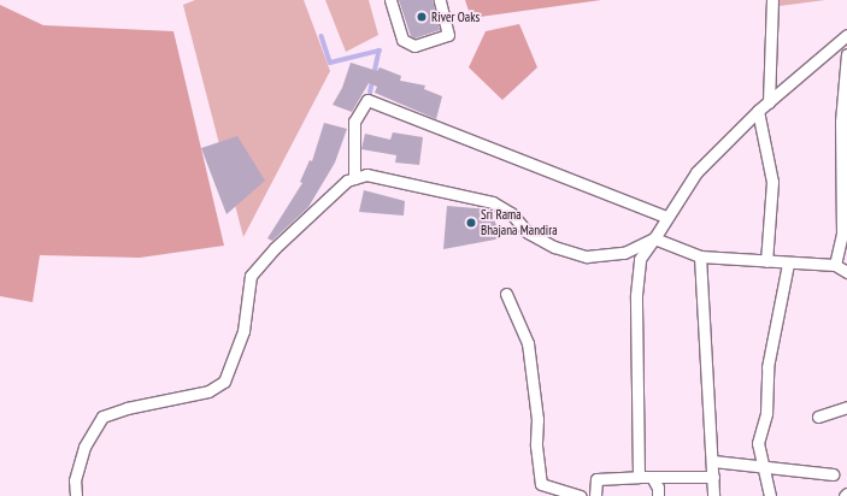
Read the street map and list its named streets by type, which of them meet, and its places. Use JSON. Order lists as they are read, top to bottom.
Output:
{
  "places": ["River Oaks", "Sri Rama Bhajana Mandira"]
}
